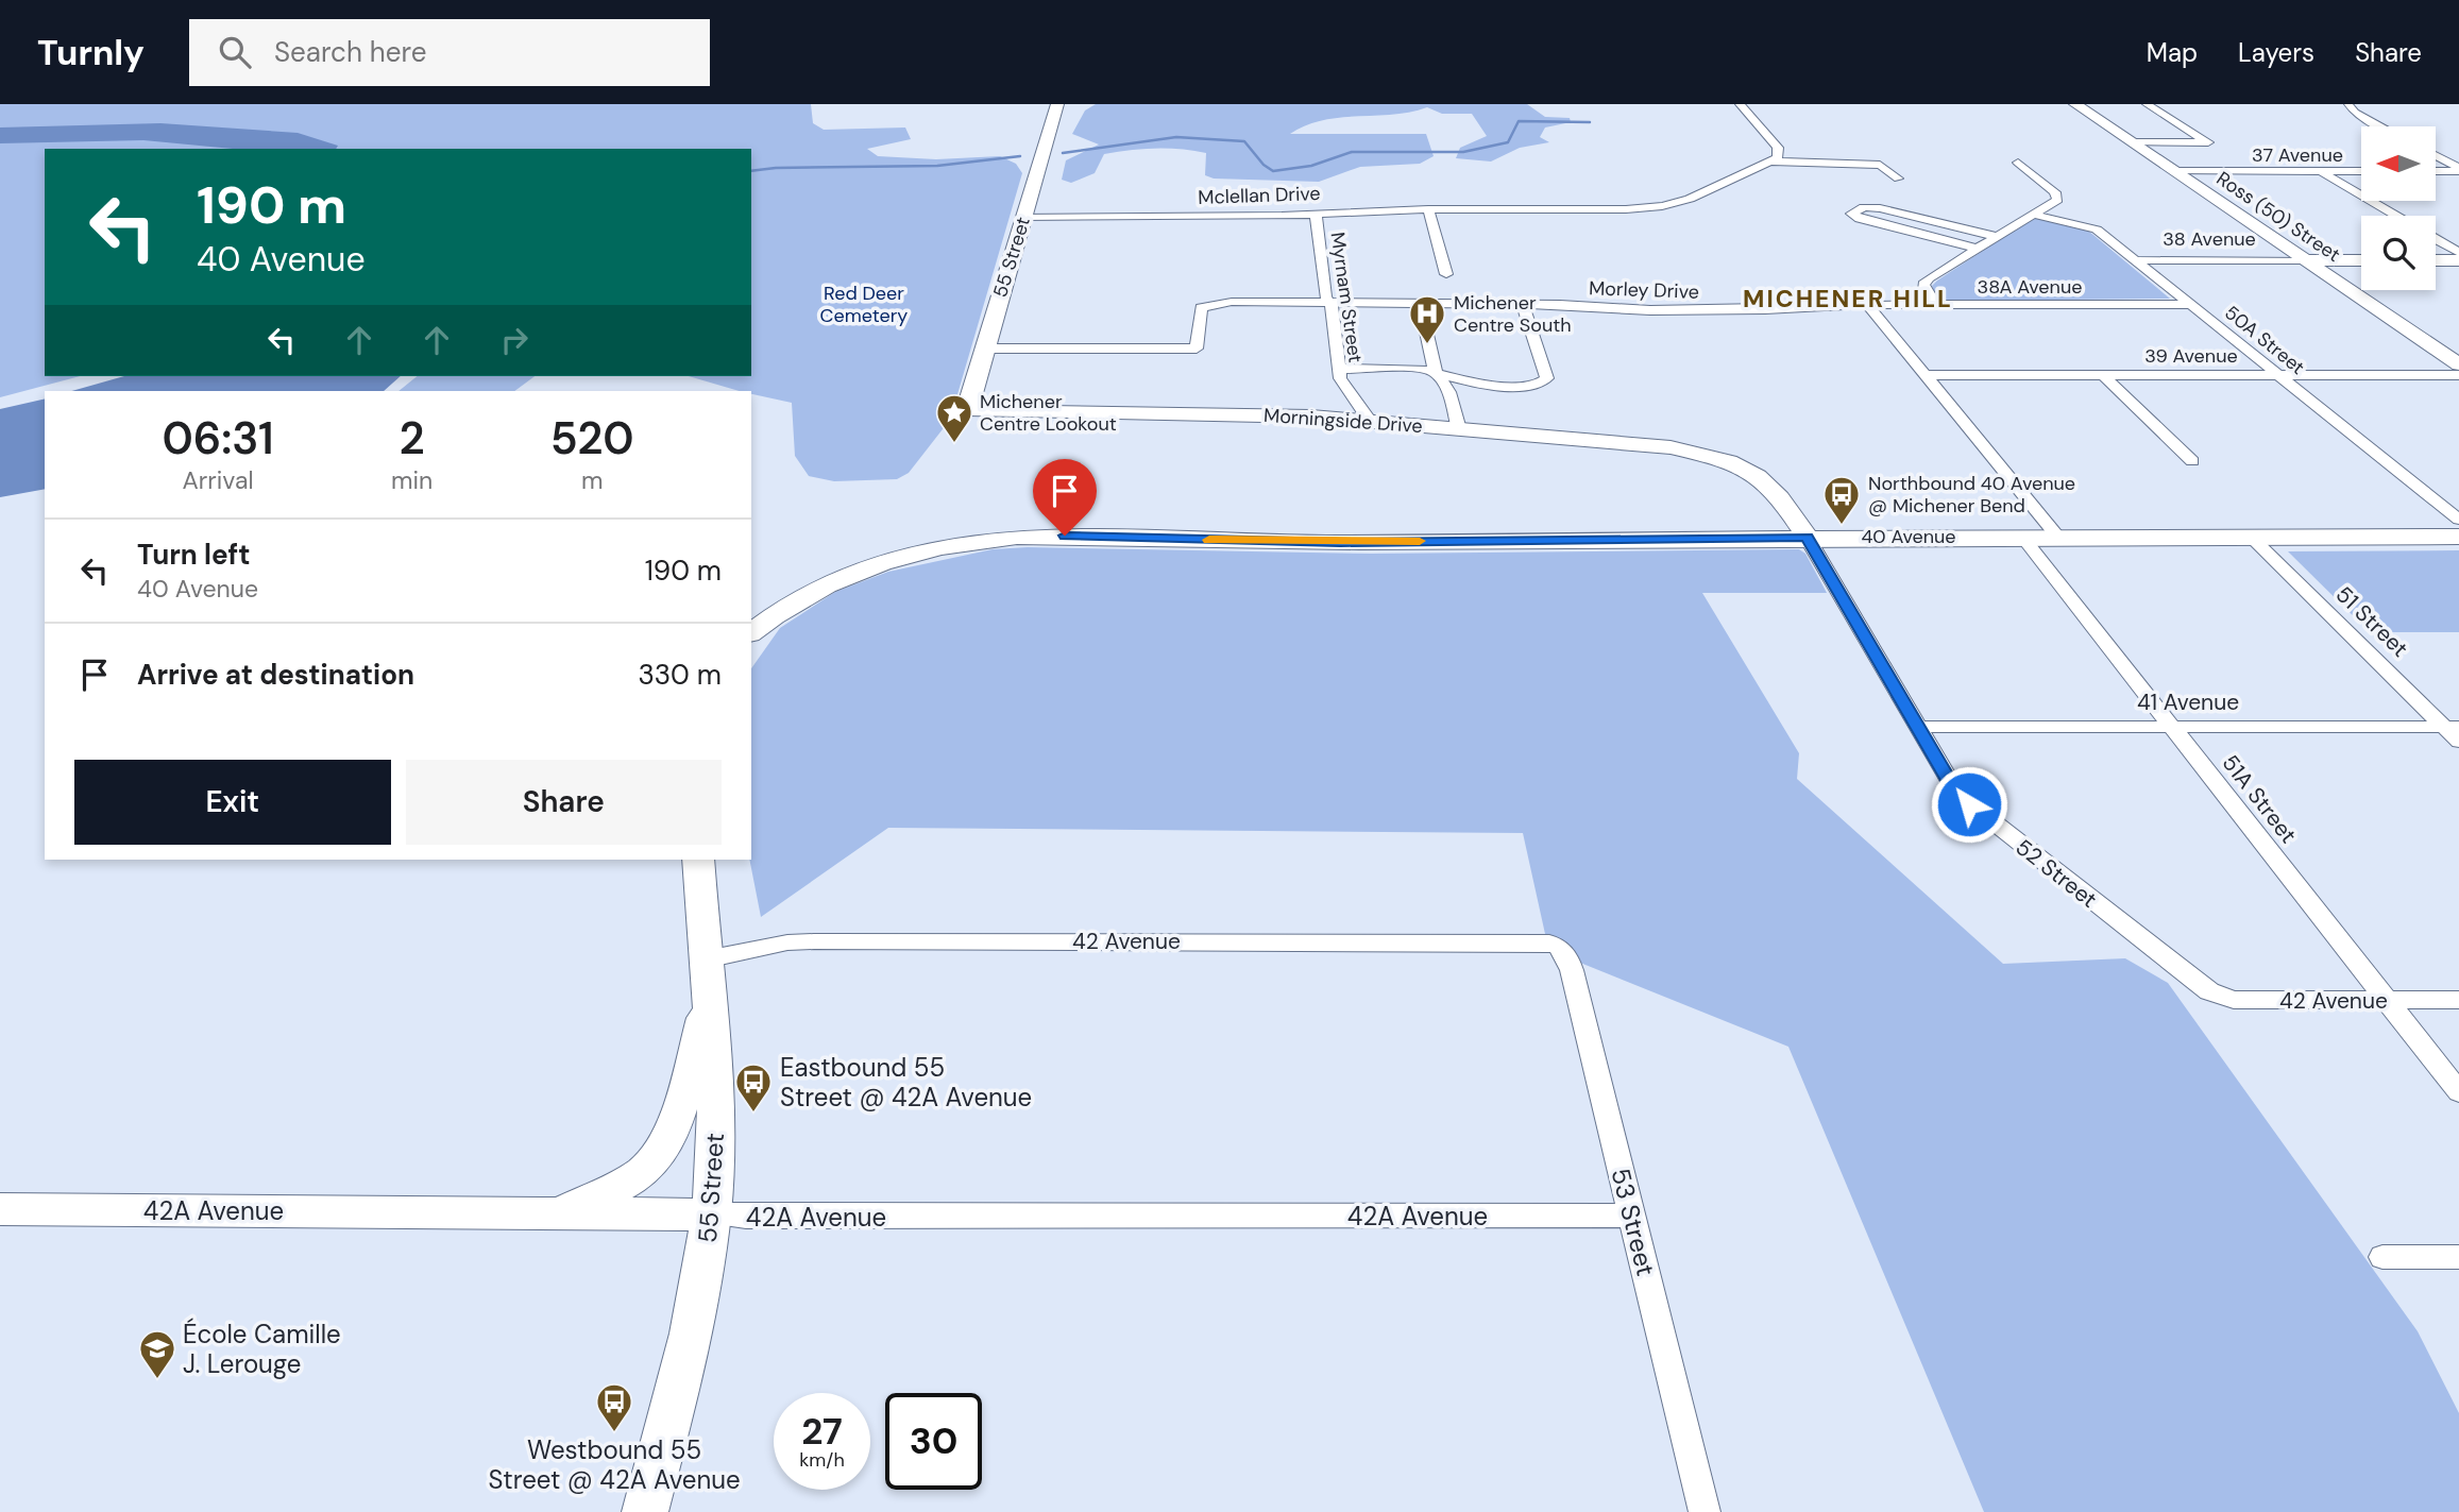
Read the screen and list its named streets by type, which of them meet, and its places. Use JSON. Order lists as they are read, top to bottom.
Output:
{
  "streets": {
    "street": [
      "37 Avenue",
      "Mclellan Drive",
      "Ross (50) Street",
      "38 Avenue",
      "55 Street",
      "38A Avenue",
      "Morley Drive",
      "Myrnam Street",
      "50A Street",
      "39 Avenue",
      "Morningside Drive",
      "40 Avenue",
      "51 Street",
      "41 Avenue",
      "51A Street",
      "52 Street",
      "42 Avenue",
      "42A Avenue",
      "53 Street"
    ]
  },
  "crossings": [
    ["37 Avenue", "Ross (50) Street"],
    ["Mclellan Drive", "55 Street"],
    ["Mclellan Drive", "Myrnam Street"],
    ["Ross (50) Street", "38 Avenue"],
    ["38 Avenue", "50A Street"],
    ["55 Street", "Morley Drive"],
    ["55 Street", "Morningside Drive"],
    ["55 Street", "42 Avenue"],
    ["55 Street", "42A Avenue"],
    ["38A Avenue", "Morley Drive"],
    ["38A Avenue", "50A Street"],
    ["Morley Drive", "Myrnam Street"],
    ["Myrnam Street", "Morningside Drive"],
    ["50A Street", "39 Avenue"],
    ["Morningside Drive", "52 Street"],
    ["40 Avenue", "51 Street"],
    ["40 Avenue", "51A Street"],
    ["40 Avenue", "52 Street"],
    ["51 Street", "41 Avenue"],
    ["41 Avenue", "51A Street"],
    ["41 Avenue", "52 Street"],
    ["51A Street", "42 Avenue"],
    ["52 Street", "42 Avenue"],
    ["42 Avenue", "53 Street"],
    ["42A Avenue", "53 Street"]
  ],
  "districts": ["MICHENER HILL"],
  "parks": ["Red Deer Cemetery"],
  "places": {
    "hospital": ["Michener Centre South"],
    "place": ["Michener Centre Lookout"],
    "bus stop": ["Northbound 40 Avenue @ Michener Bend", "Eastbound 55 Street @ 42A Avenue", "Westbound 55 Street @ 42A Avenue"],
    "school or university": ["École Camille J. Lerouge"]
  },
  "north": "left",
  "page": {
    "header": "Turnly",
    "search": "Search here",
    "nav": ["Map", "Layers", "Share"],
    "turn": ["190 m", "40 Avenue"],
    "eta": [
      "06:31",
      "Arrival",
      "2",
      "min",
      "520",
      "m"
    ],
    "list": [
      {
        "name": "Turn left",
        "note": "40 Avenue",
        "value": "190 m"
      },
      {
        "name": "Arrive at destination",
        "value": "330 m"
      }
    ],
    "buttons": ["Exit", "Share"],
    "speed": "27 km/h",
    "limit": "30"
  }
}
